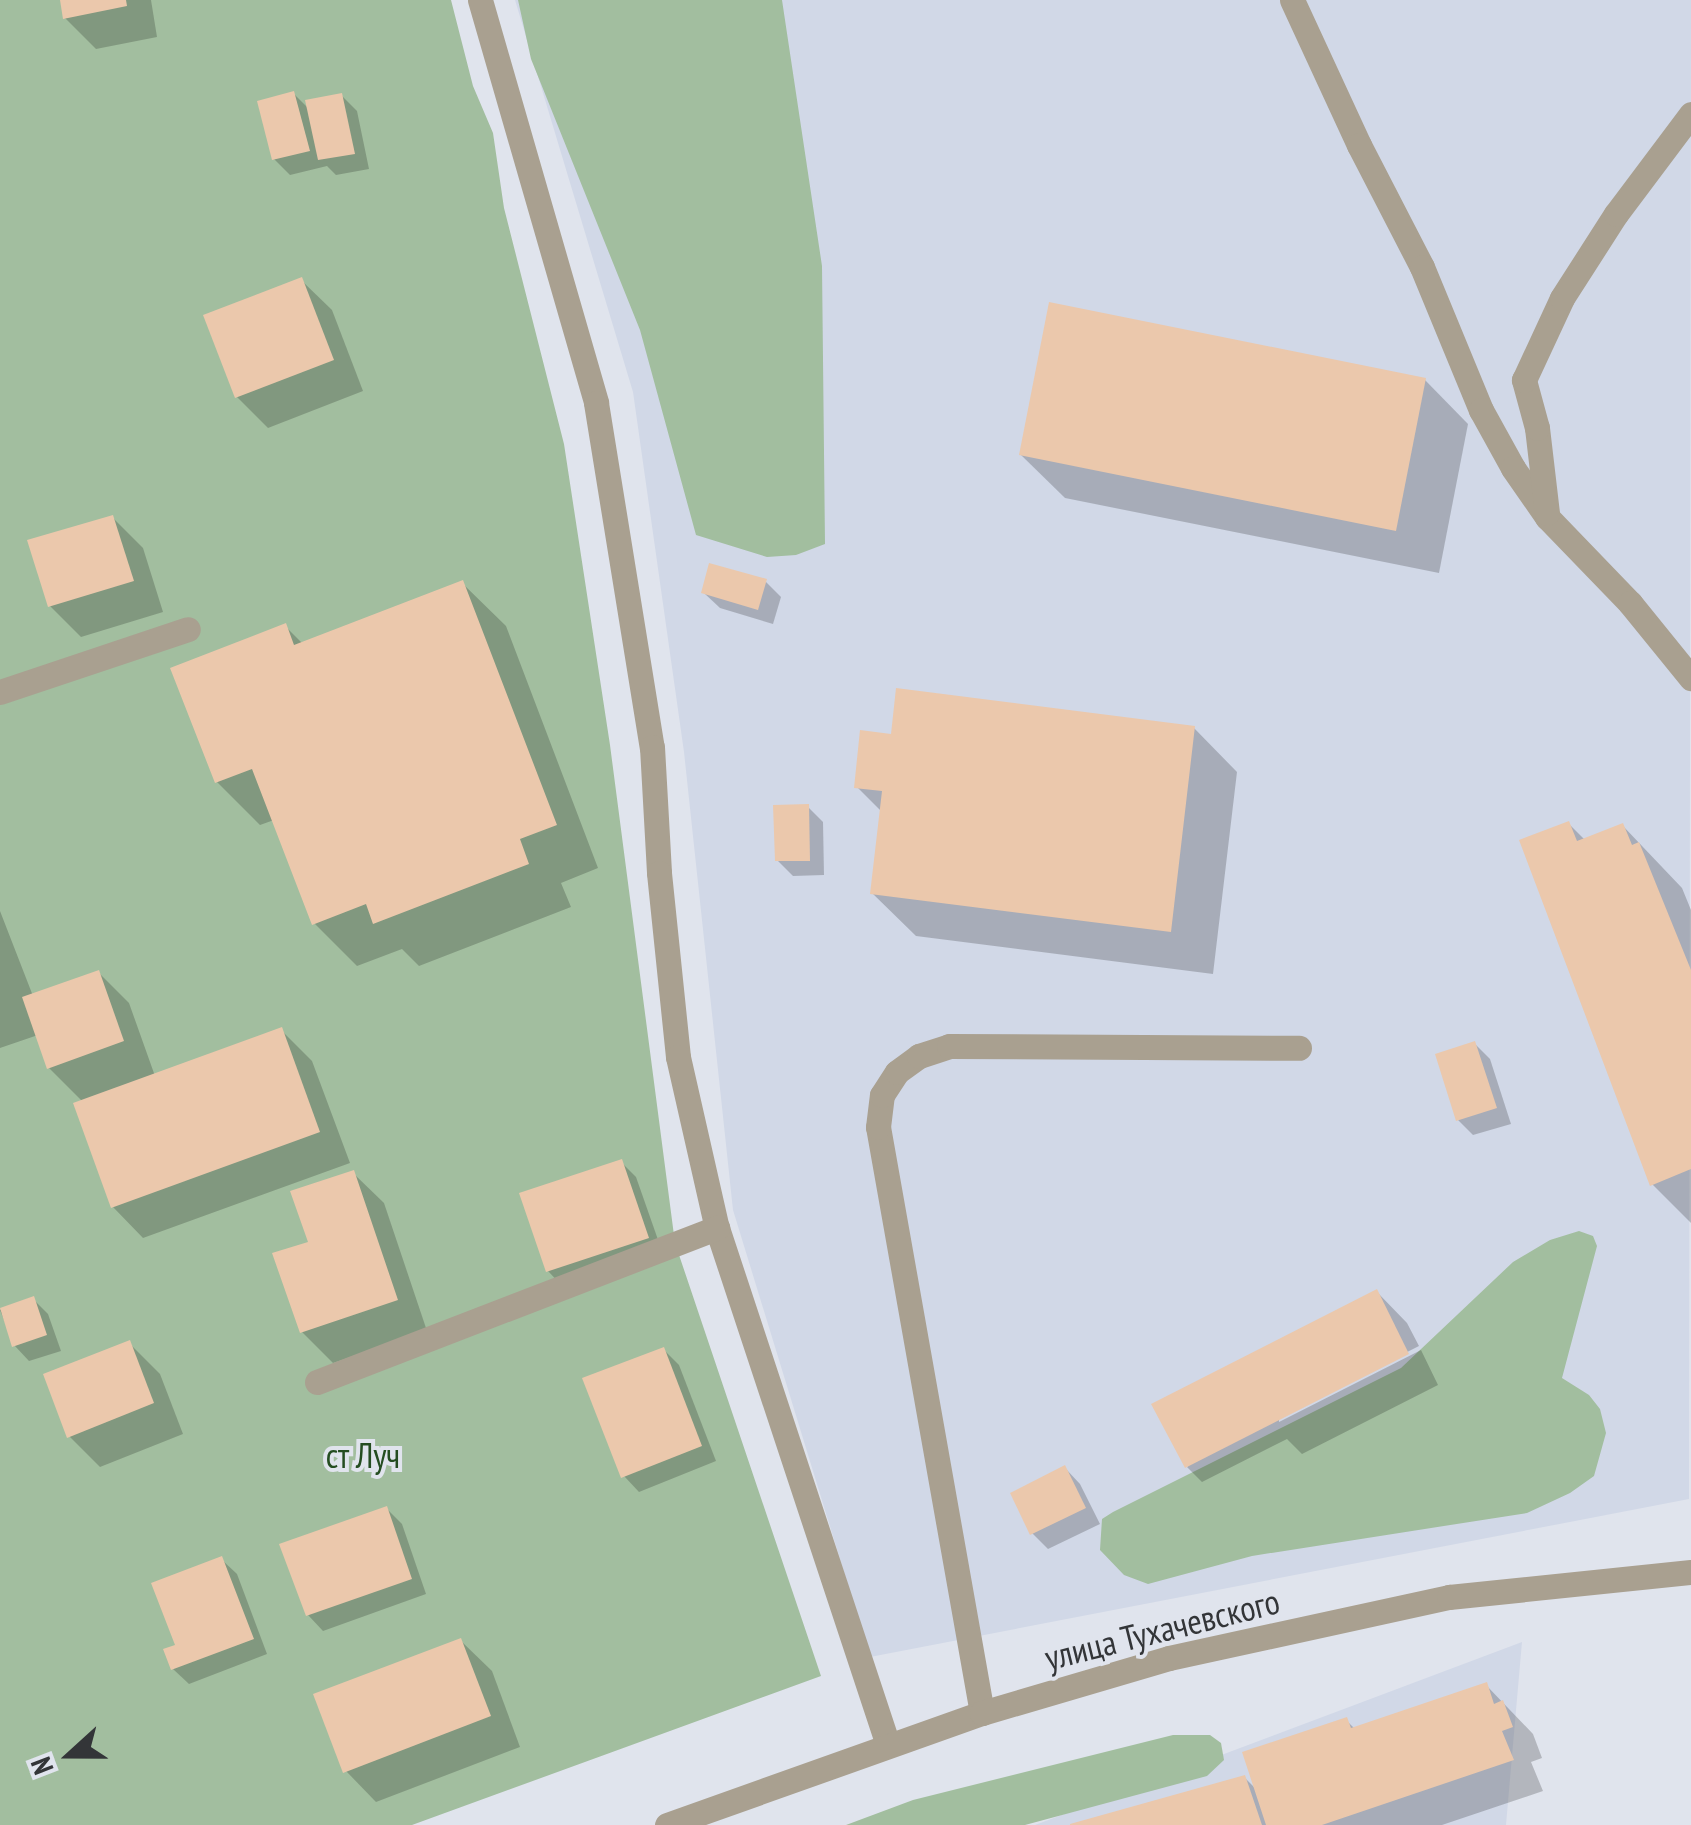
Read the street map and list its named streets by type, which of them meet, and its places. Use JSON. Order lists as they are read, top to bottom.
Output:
{
  "streets": {
    "street": ["улица Тухачевского"]
  },
  "parks": ["ст Луч"],
  "north": "left"
}
